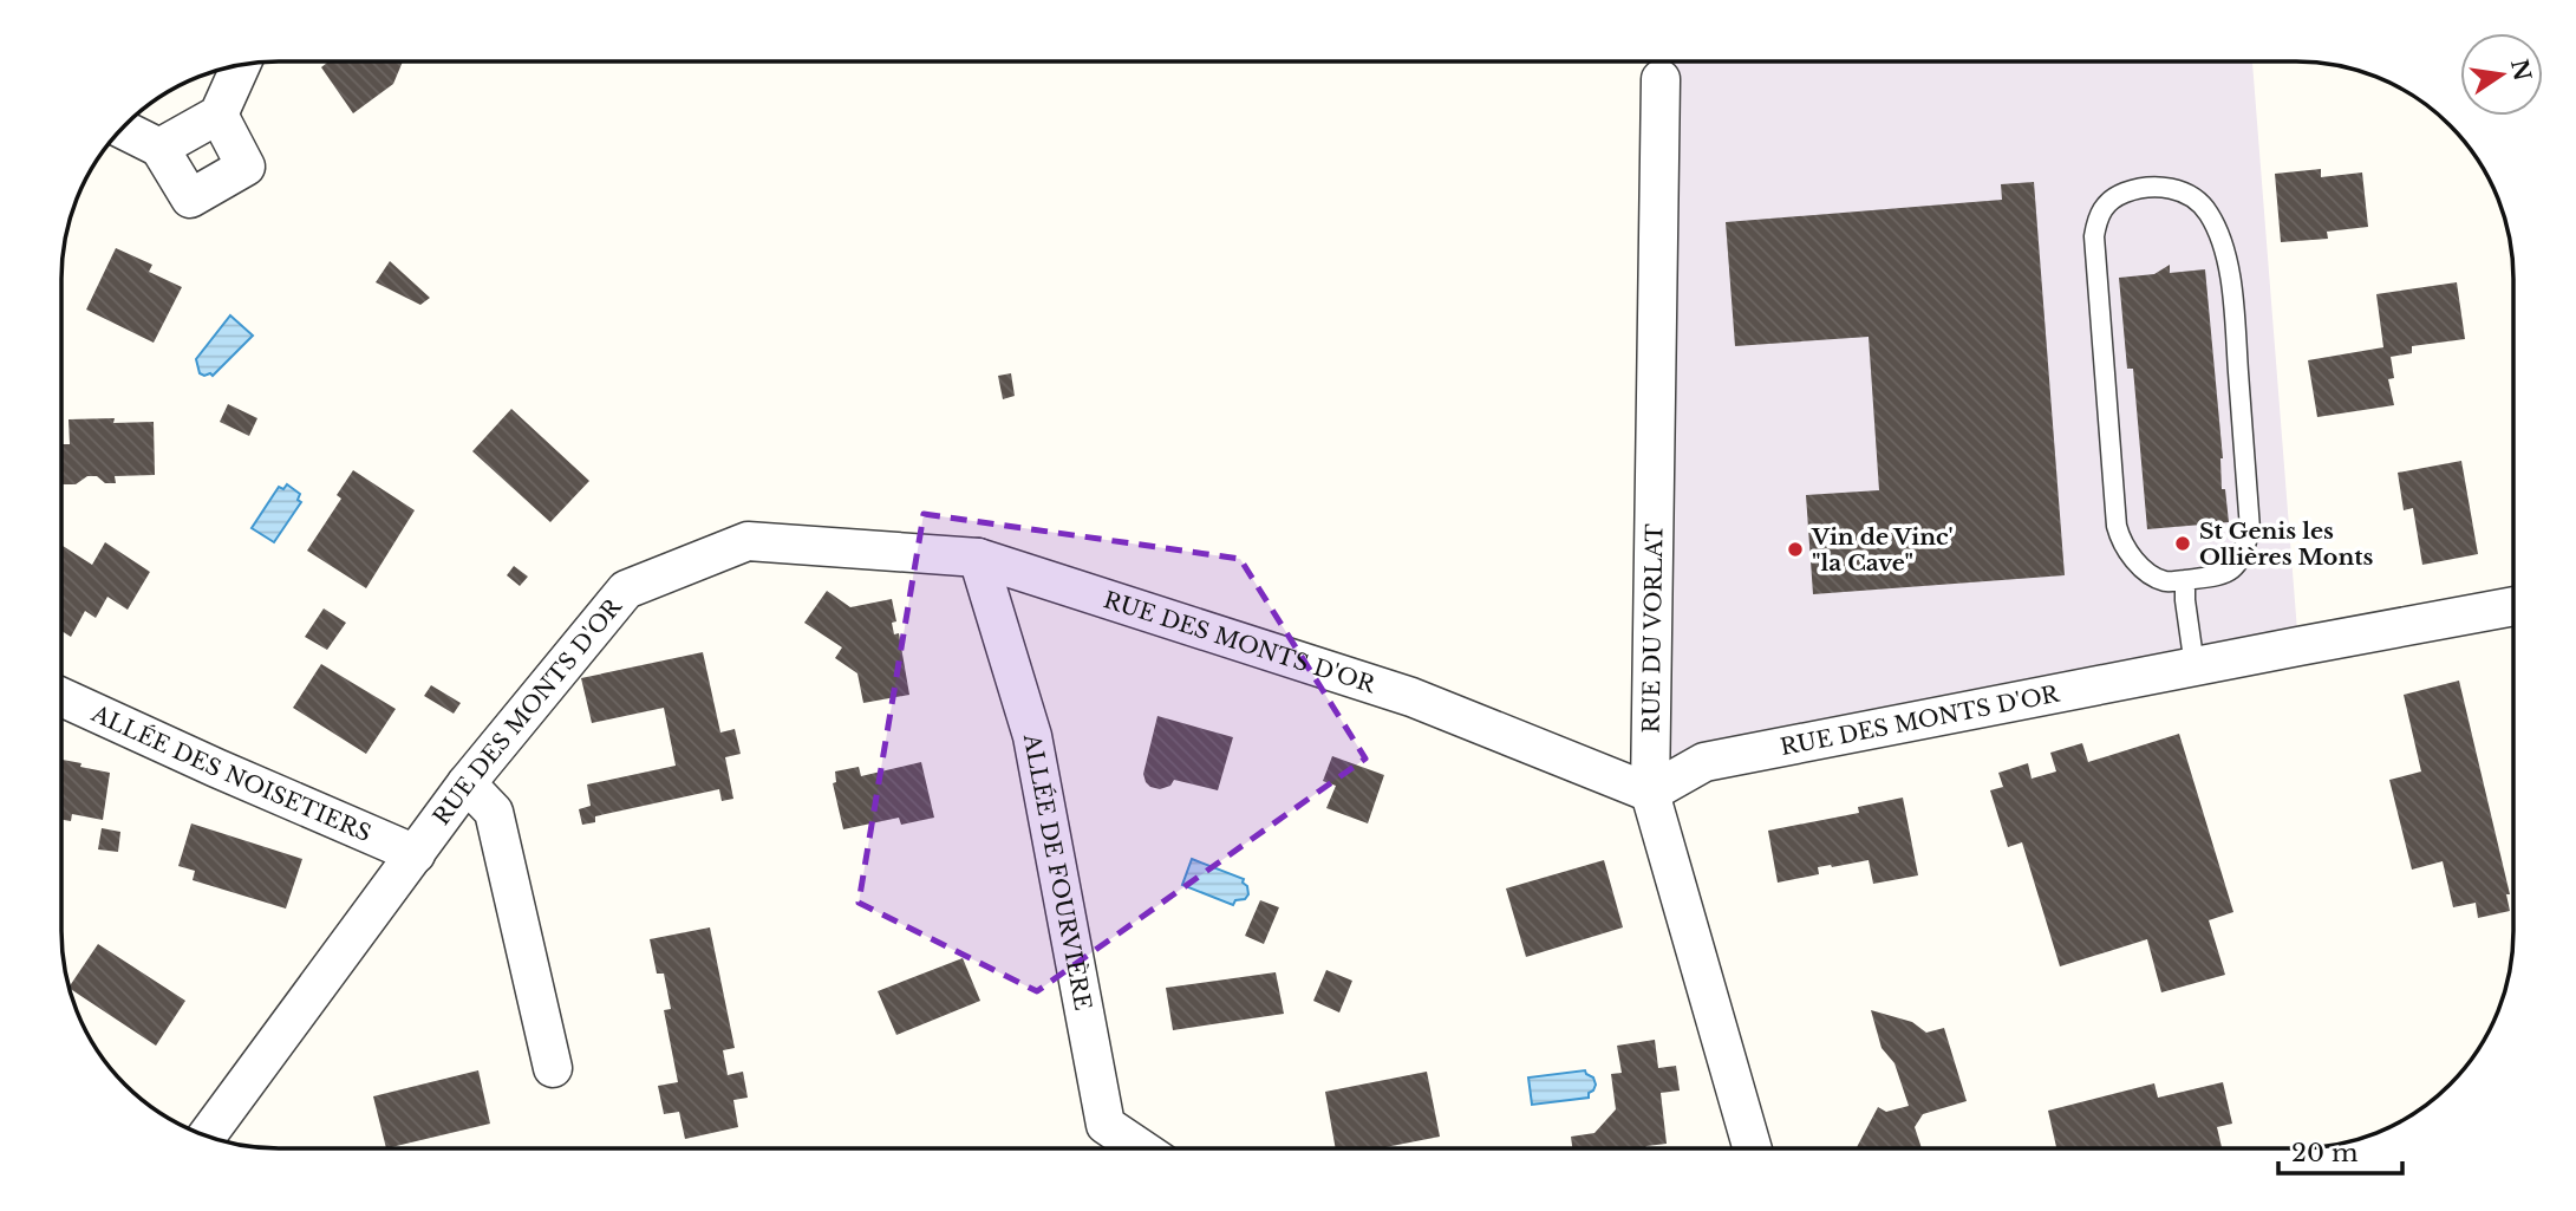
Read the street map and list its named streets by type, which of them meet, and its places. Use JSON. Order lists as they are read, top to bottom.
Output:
{
  "streets": {
    "street": [
      "RUE DU VORLAT",
      "RUE DES MONTS D'OR",
      "ALLÉE DES NOISETIERS",
      "ALLÉE DE FOURVIÈRE"
    ]
  },
  "crossings": [
    ["RUE DU VORLAT", "RUE DES MONTS D'OR"],
    ["RUE DES MONTS D'OR", "ALLÉE DES NOISETIERS"],
    ["RUE DES MONTS D'OR", "ALLÉE DE FOURVIÈRE"]
  ],
  "places": ["St Genis les Ollières Monts", "Vin de Vinc' \"la Cave\""],
  "scale_bar": "20 m",
  "north": "right"
}
